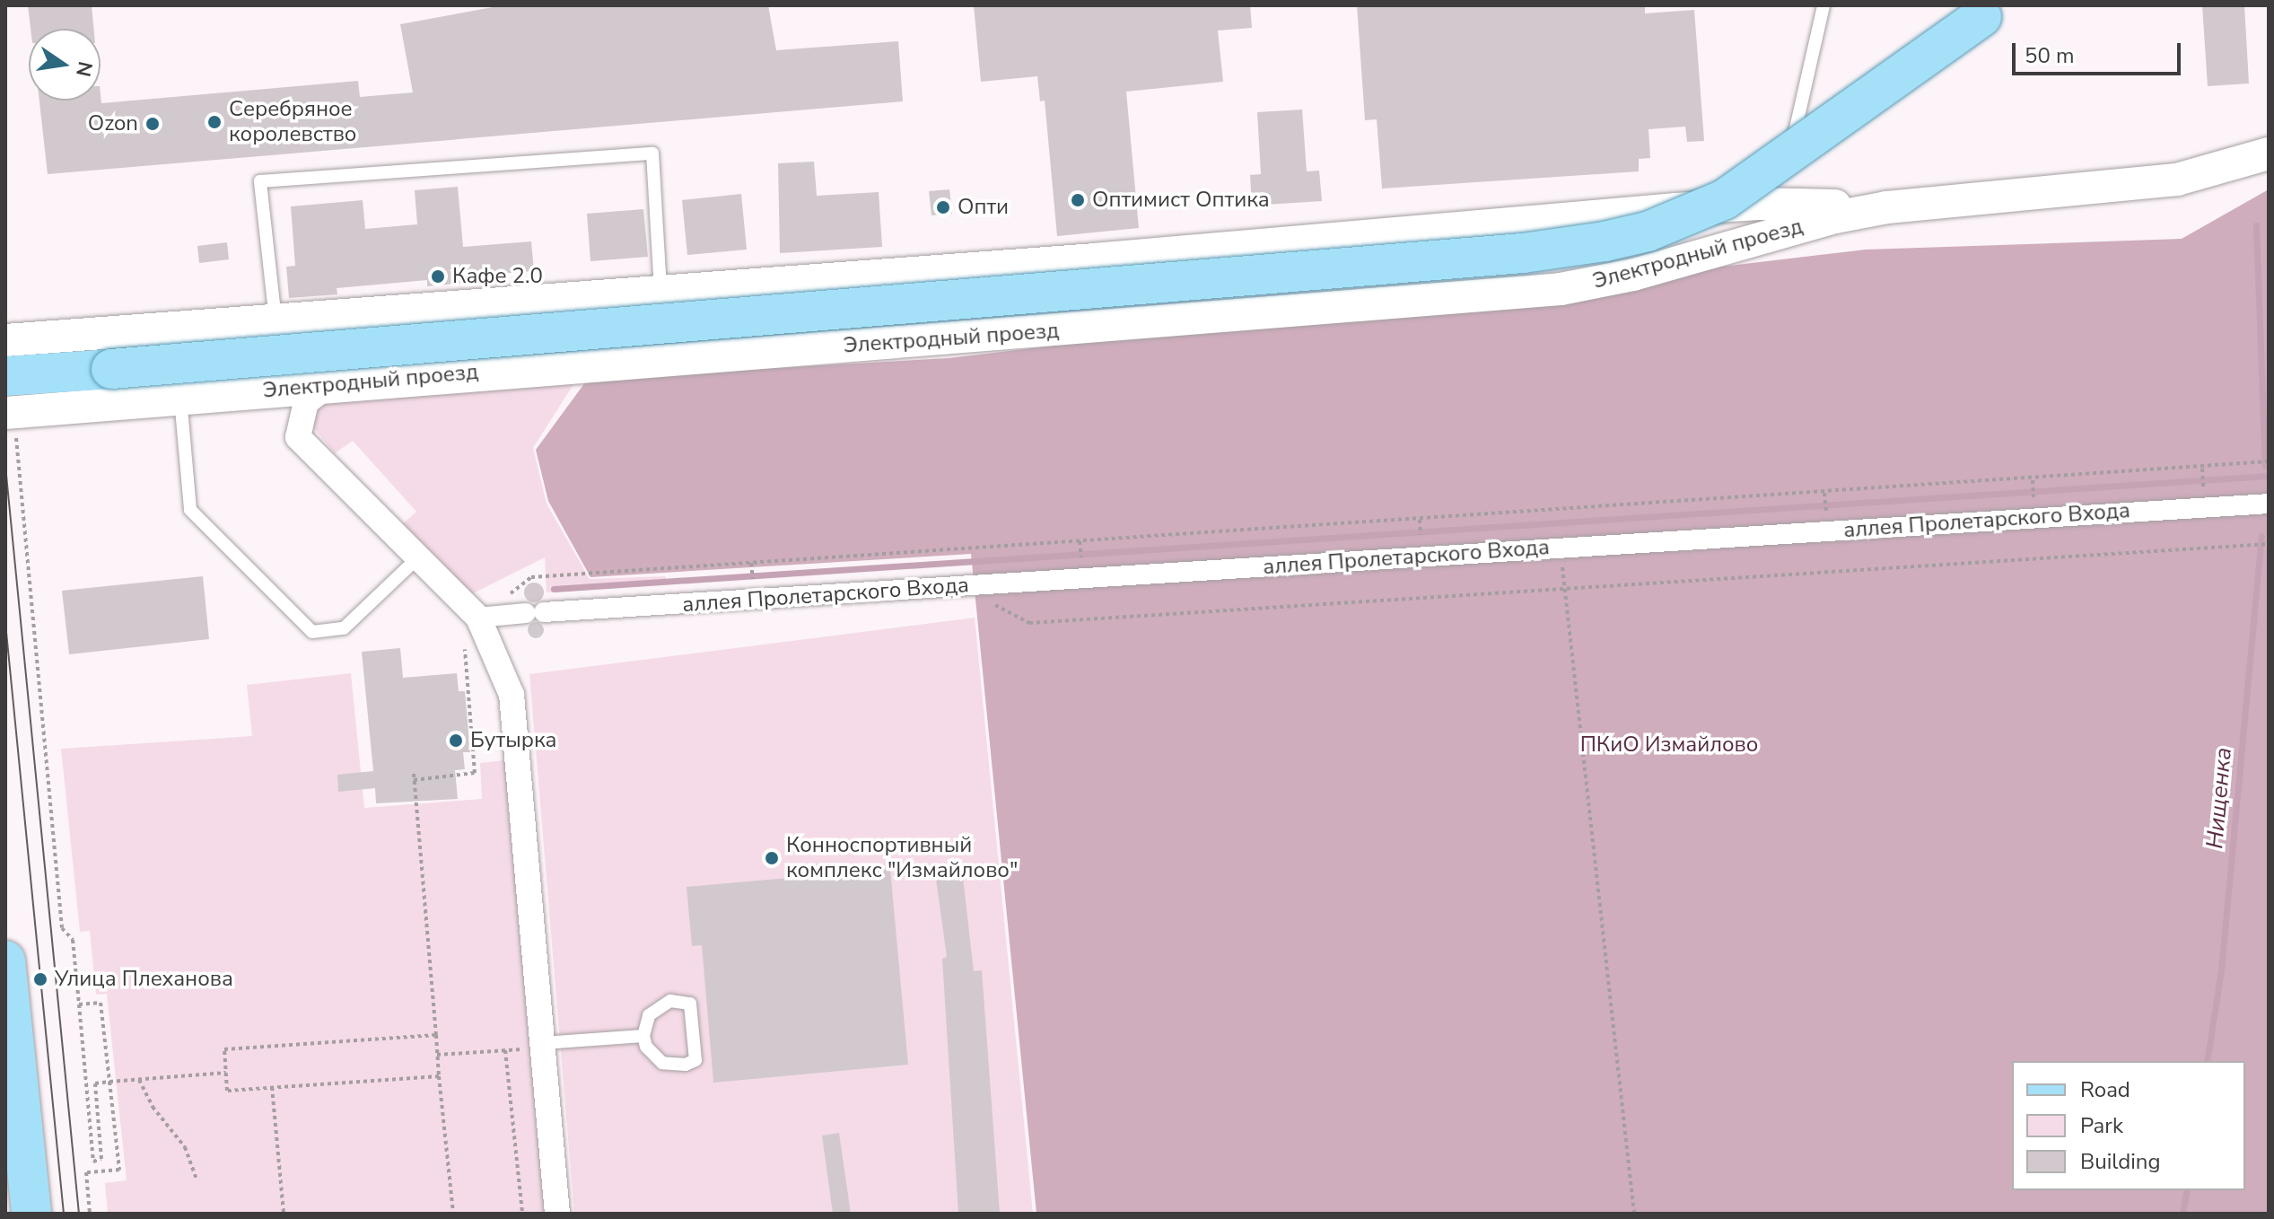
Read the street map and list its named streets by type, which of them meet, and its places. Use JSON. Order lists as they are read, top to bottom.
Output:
{
  "streets": {
    "street": ["Электродный проезд", "аллея Пролетарского Входа"]
  },
  "water": ["Нищенка"],
  "parks": ["ПКиО Измайлово"],
  "places": [
    "Серебряное королевство",
    "Ozon",
    "Оптимист Оптика",
    "Опти",
    "Кафе 2.0",
    "Бутырка",
    "Конноспортивный комплекс \"Измайлово\"",
    "Улица Плеханова"
  ],
  "legend": ["Road", "Park", "Building"],
  "scale_bar": "50 m",
  "north": "right"
}
